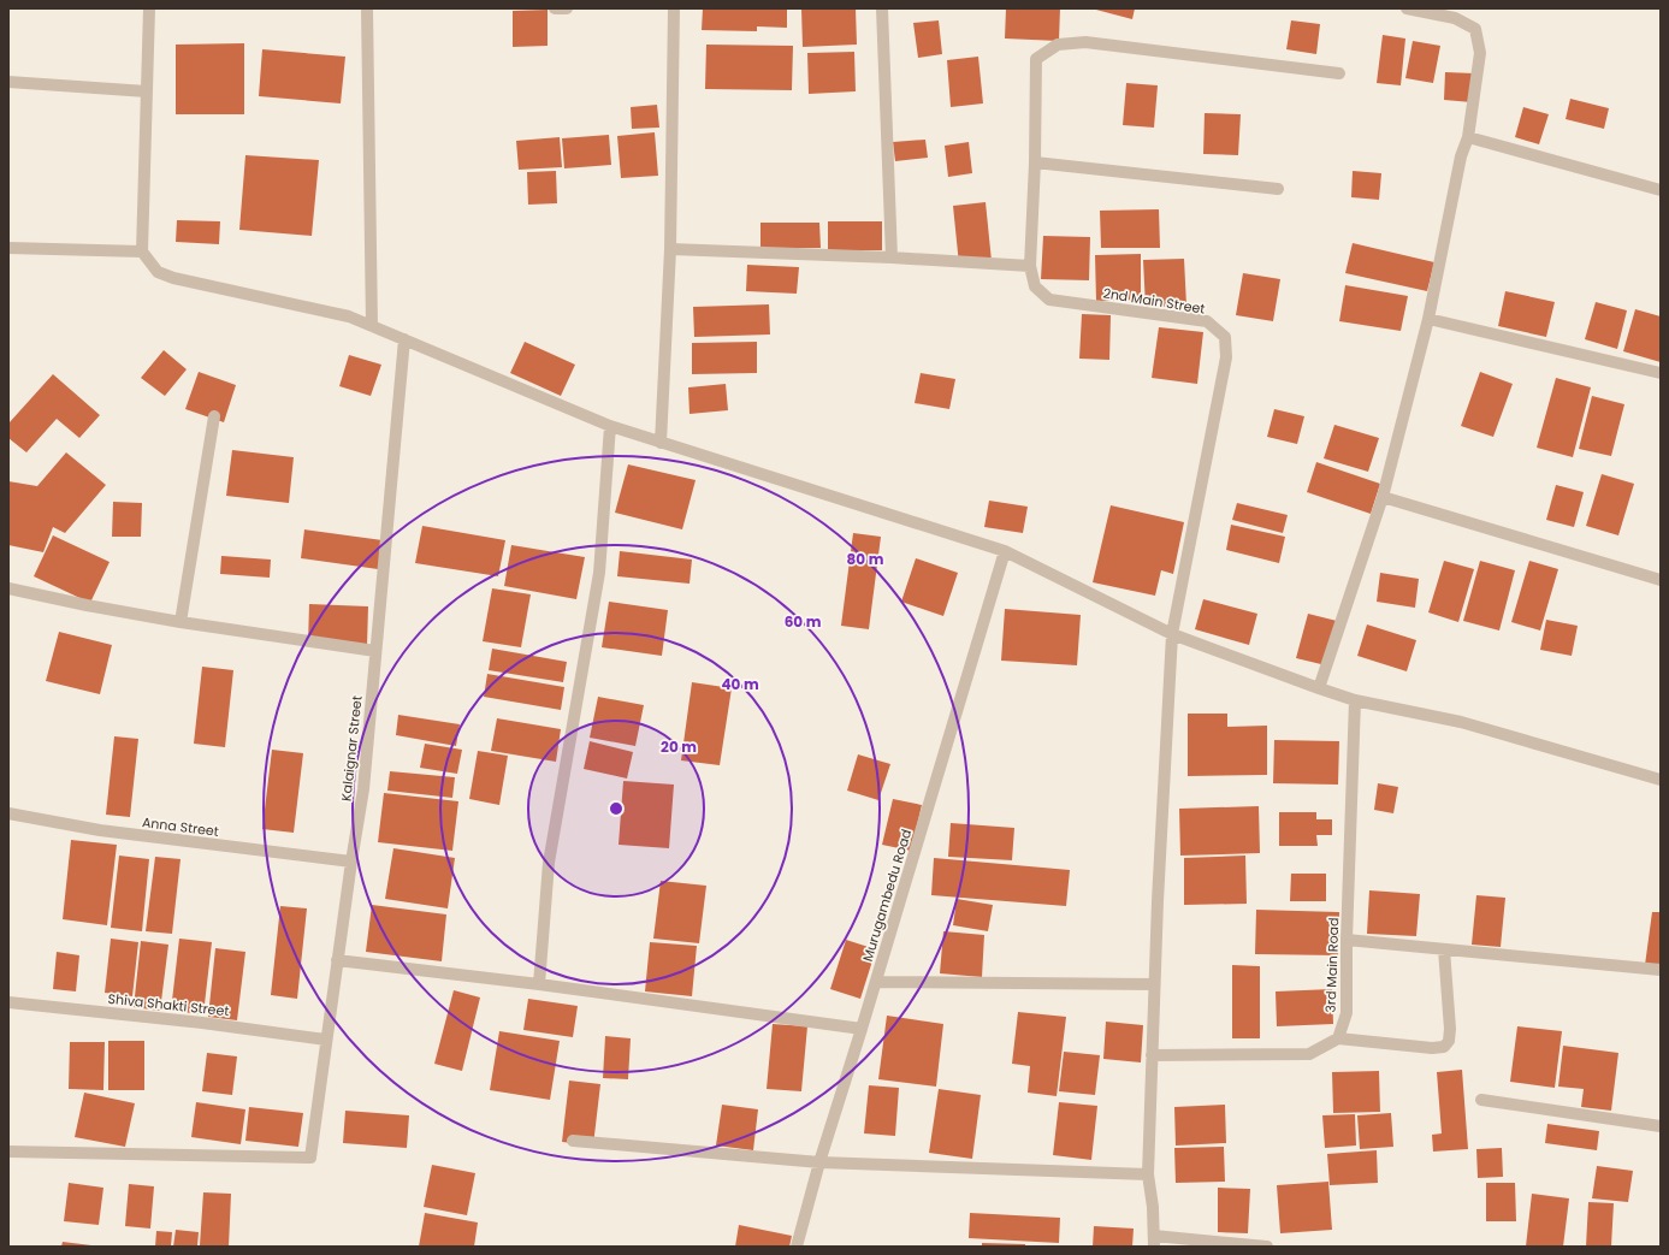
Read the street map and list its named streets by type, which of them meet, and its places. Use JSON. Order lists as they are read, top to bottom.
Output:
{
  "streets": {
    "street": [
      "2nd Main Street",
      "Kalaignar Street",
      "Anna Street",
      "Murugambedu Road",
      "3rd Main Road",
      "Shiva Shakti Street"
    ]
  },
  "crossings": [
    ["Kalaignar Street", "Anna Street"],
    ["Kalaignar Street", "Shiva Shakti Street"]
  ],
  "rings": [
    "80 m",
    "60 m",
    "40 m",
    "20 m"
  ]
}
